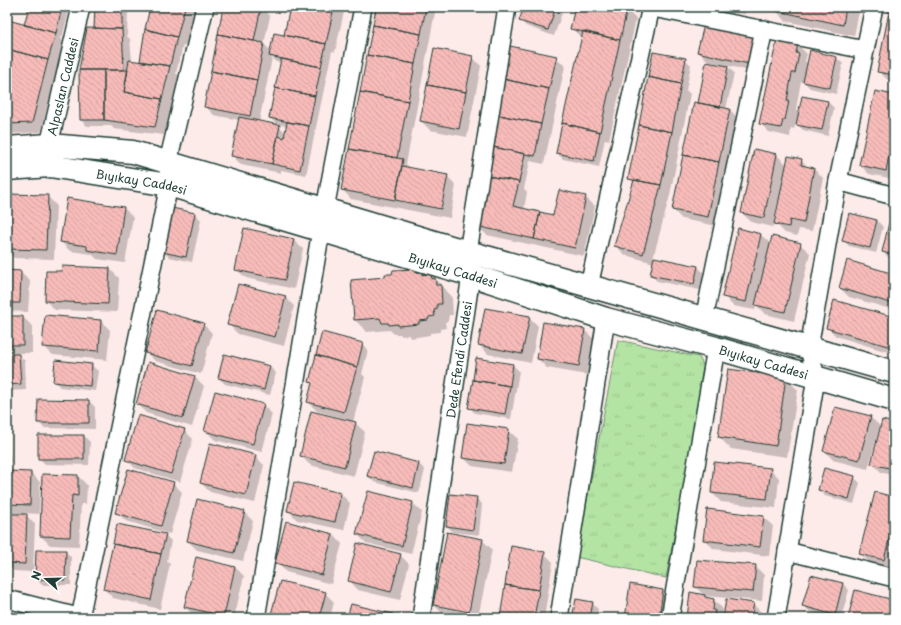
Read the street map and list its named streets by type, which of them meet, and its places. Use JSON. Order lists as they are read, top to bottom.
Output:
{
  "streets": {
    "street": ["Alpaslan Caddesi", "Bıyıkay Caddesi", "Dede Efendi Caddesi"]
  },
  "crossings": [
    ["Alpaslan Caddesi", "Bıyıkay Caddesi"],
    ["Bıyıkay Caddesi", "Dede Efendi Caddesi"]
  ],
  "north": "left"
}
